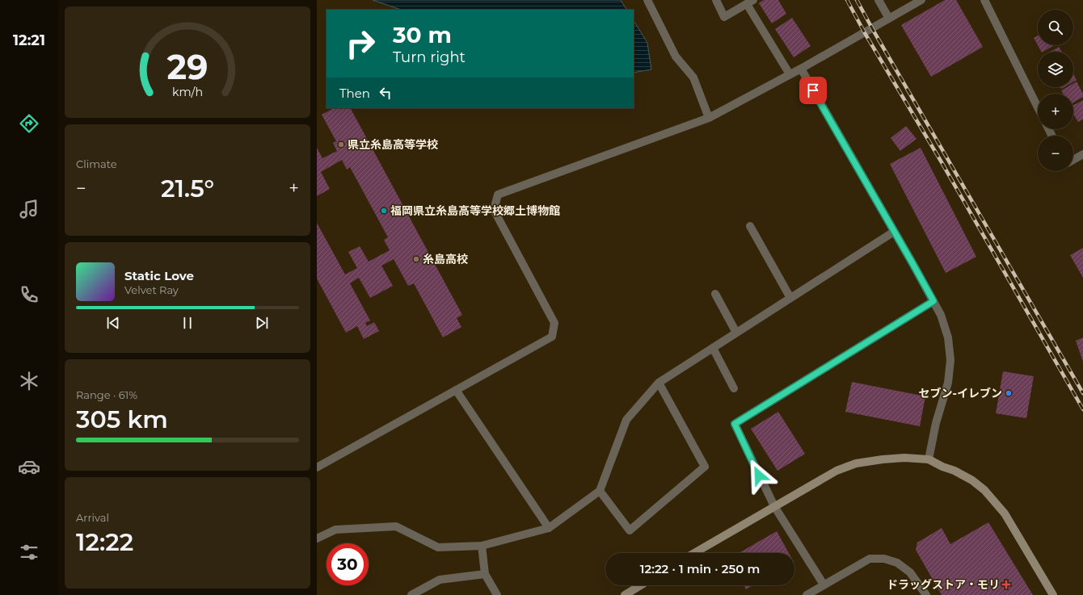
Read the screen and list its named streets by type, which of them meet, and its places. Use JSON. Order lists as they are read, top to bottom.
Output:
{
  "places": {
    "other": [
      "県立糸島高等学校",
      "福岡県立糸島高等学校郷土博物館",
      "糸島高校",
      "セブン-イレブン"
    ],
    "health": ["ドラッグストア・モリ"]
  },
  "page": {
    "tabs": "12:21",
    "map_buttons": ["+", "−"],
    "turn": ["30 m", "Turn right"],
    "then": "Then",
    "tile": [
      "Climate",
      ["Range · 61%", "305 km"],
      ["Arrival", "12:22"]
    ],
    "heat": ["−", "21.5°", "+"],
    "song": ["Static Love", "Velvet Ray"],
    "limit": "30",
    "trip": "12:22 · 1 min · 250 m",
    "gauge": ["29", "km/h"]
  }
}
